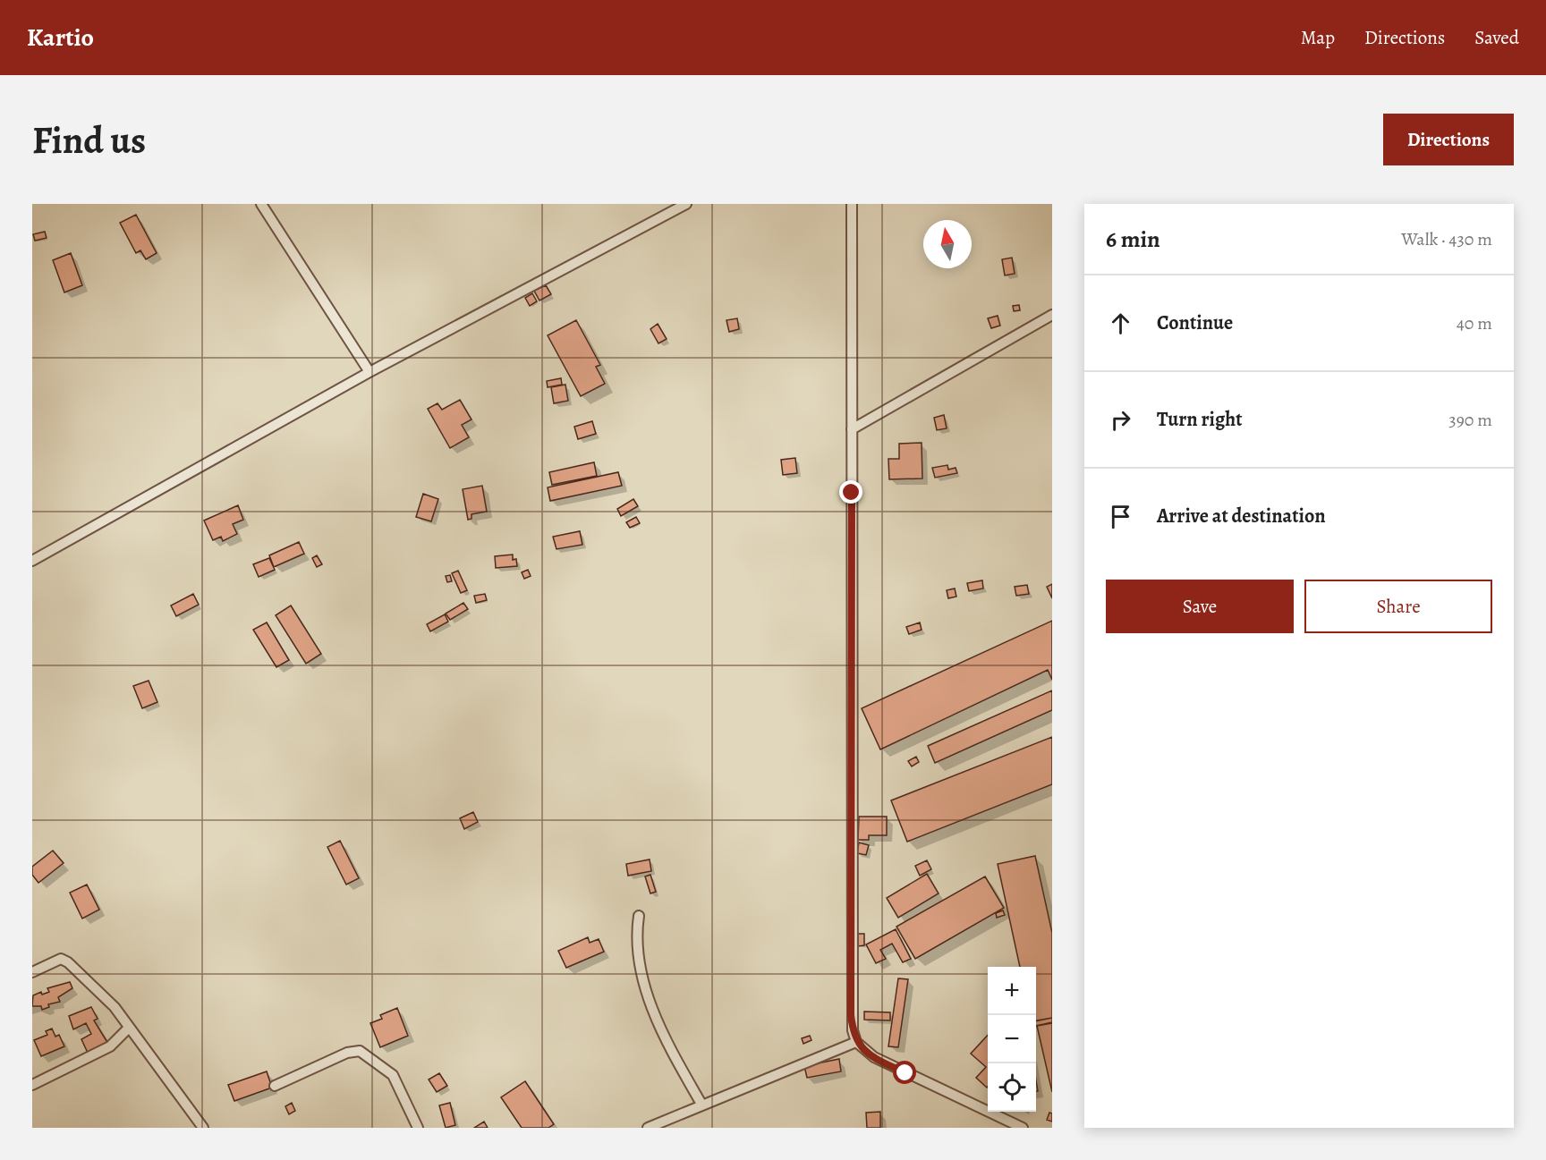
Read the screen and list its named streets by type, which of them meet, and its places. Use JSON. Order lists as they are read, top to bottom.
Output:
{
  "north": "top",
  "page": {
    "header": "Kartio",
    "nav": ["Map", "Directions", "Saved"],
    "buttons": [
      "Directions",
      ["Save", "Share"]
    ],
    "title": "Find us",
    "heading": ["6 min", "Walk · 430 m"],
    "list": [
      ["Continue", "40 m"],
      ["Turn right", "390 m"],
      "Arrive at destination"
    ],
    "map_buttons": ["+", "−"]
  }
}
